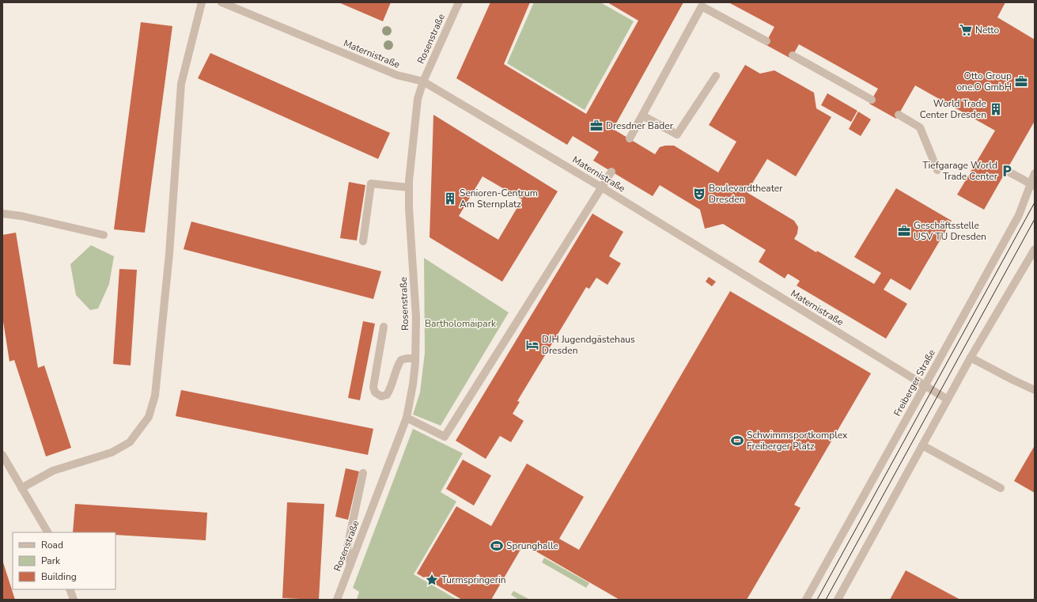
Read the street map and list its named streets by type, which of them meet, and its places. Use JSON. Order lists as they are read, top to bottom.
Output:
{
  "streets": {
    "street": ["Rosenstraße", "Maternistraße", "Freiberger Straße"]
  },
  "crossings": [
    ["Rosenstraße", "Maternistraße"],
    ["Maternistraße", "Freiberger Straße"]
  ],
  "parks": ["Bartholomäipark"],
  "places": {
    "supermarket": ["Netto"],
    "office": ["Otto Group one.O GmbH", "Dresdner Bäder", "Geschäftsstelle USV TU Dresden"],
    "building": ["World Trade Center Dresden", "Senioren-Centrum Am Sternplatz"],
    "parking": ["Tiefgarage World Trade Center"],
    "theatre": ["Boulevardtheater Dresden"],
    "hotel": ["DJH Jugendgästehaus Dresden"],
    "sports": ["Schwimmsportkomplex Freiberger Platz", "Sprunghalle"],
    "place": ["Turmspringerin"]
  },
  "legend": ["Road", "Park", "Building"]
}
